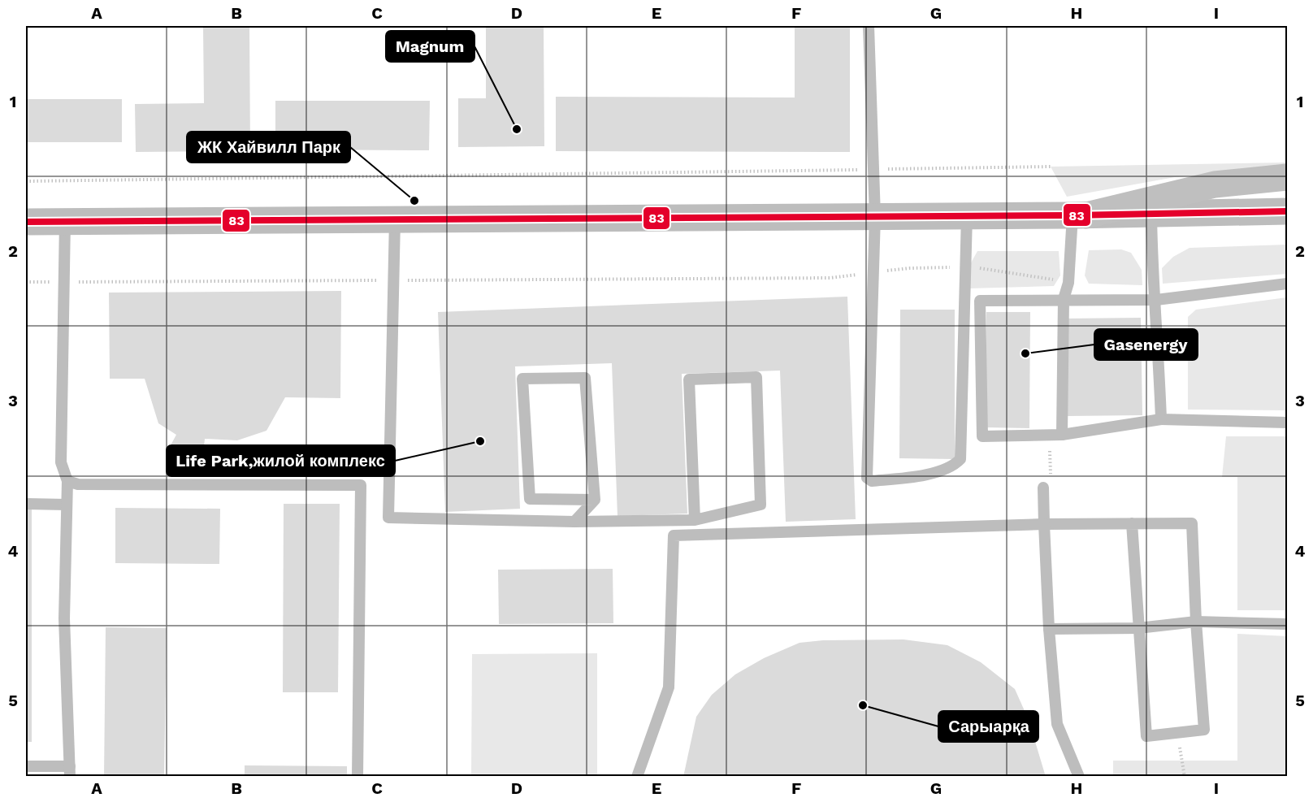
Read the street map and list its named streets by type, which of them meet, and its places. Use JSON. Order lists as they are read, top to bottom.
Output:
{
  "places": [
    "Magnum",
    "ЖК Хайвилл Парк",
    "Gasenergy",
    "Life Park,жилой комплекс",
    "Сарыарқа"
  ],
  "lines": ["transit line 83"],
  "grid": {
    "columns": [
      "A",
      "B",
      "C",
      "D",
      "E",
      "F",
      "G",
      "H",
      "I"
    ],
    "rows": [
      "1",
      "2",
      "3",
      "4",
      "5"
    ]
  }
}
